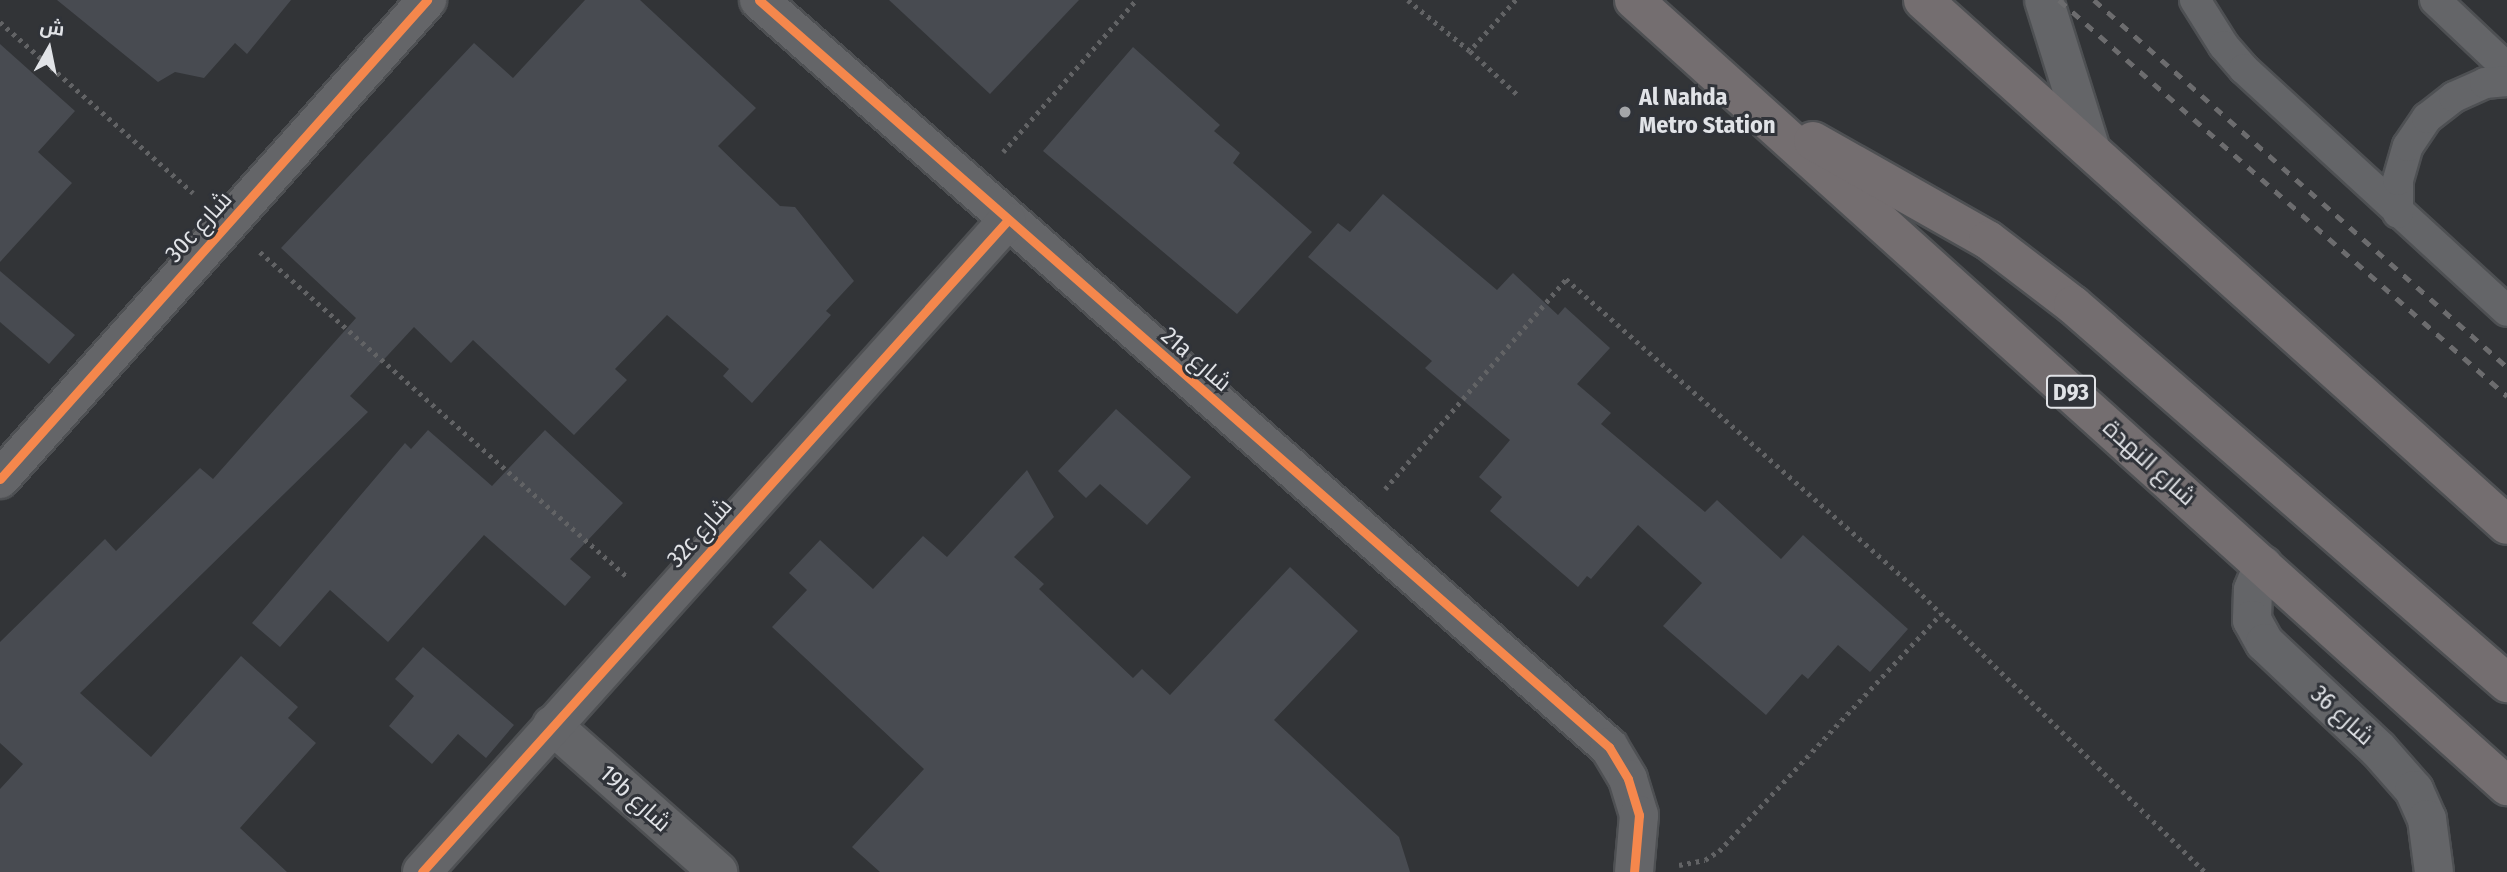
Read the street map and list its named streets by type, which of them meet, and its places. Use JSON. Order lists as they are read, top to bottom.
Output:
{
  "streets": {
    "main road": ["D93", "شارع النهدة"],
    "street": [
      "30c شارع",
      "21a شارع",
      "32c شارع",
      "شارع 36",
      "19b شارع"
    ]
  },
  "crossings": [
    ["21a شارع", "32c شارع"],
    ["شارع النهدة", "شارع 36"],
    ["32c شارع", "19b شارع"]
  ],
  "places": ["Al Nahda Metro Station"],
  "north": "top"
}
